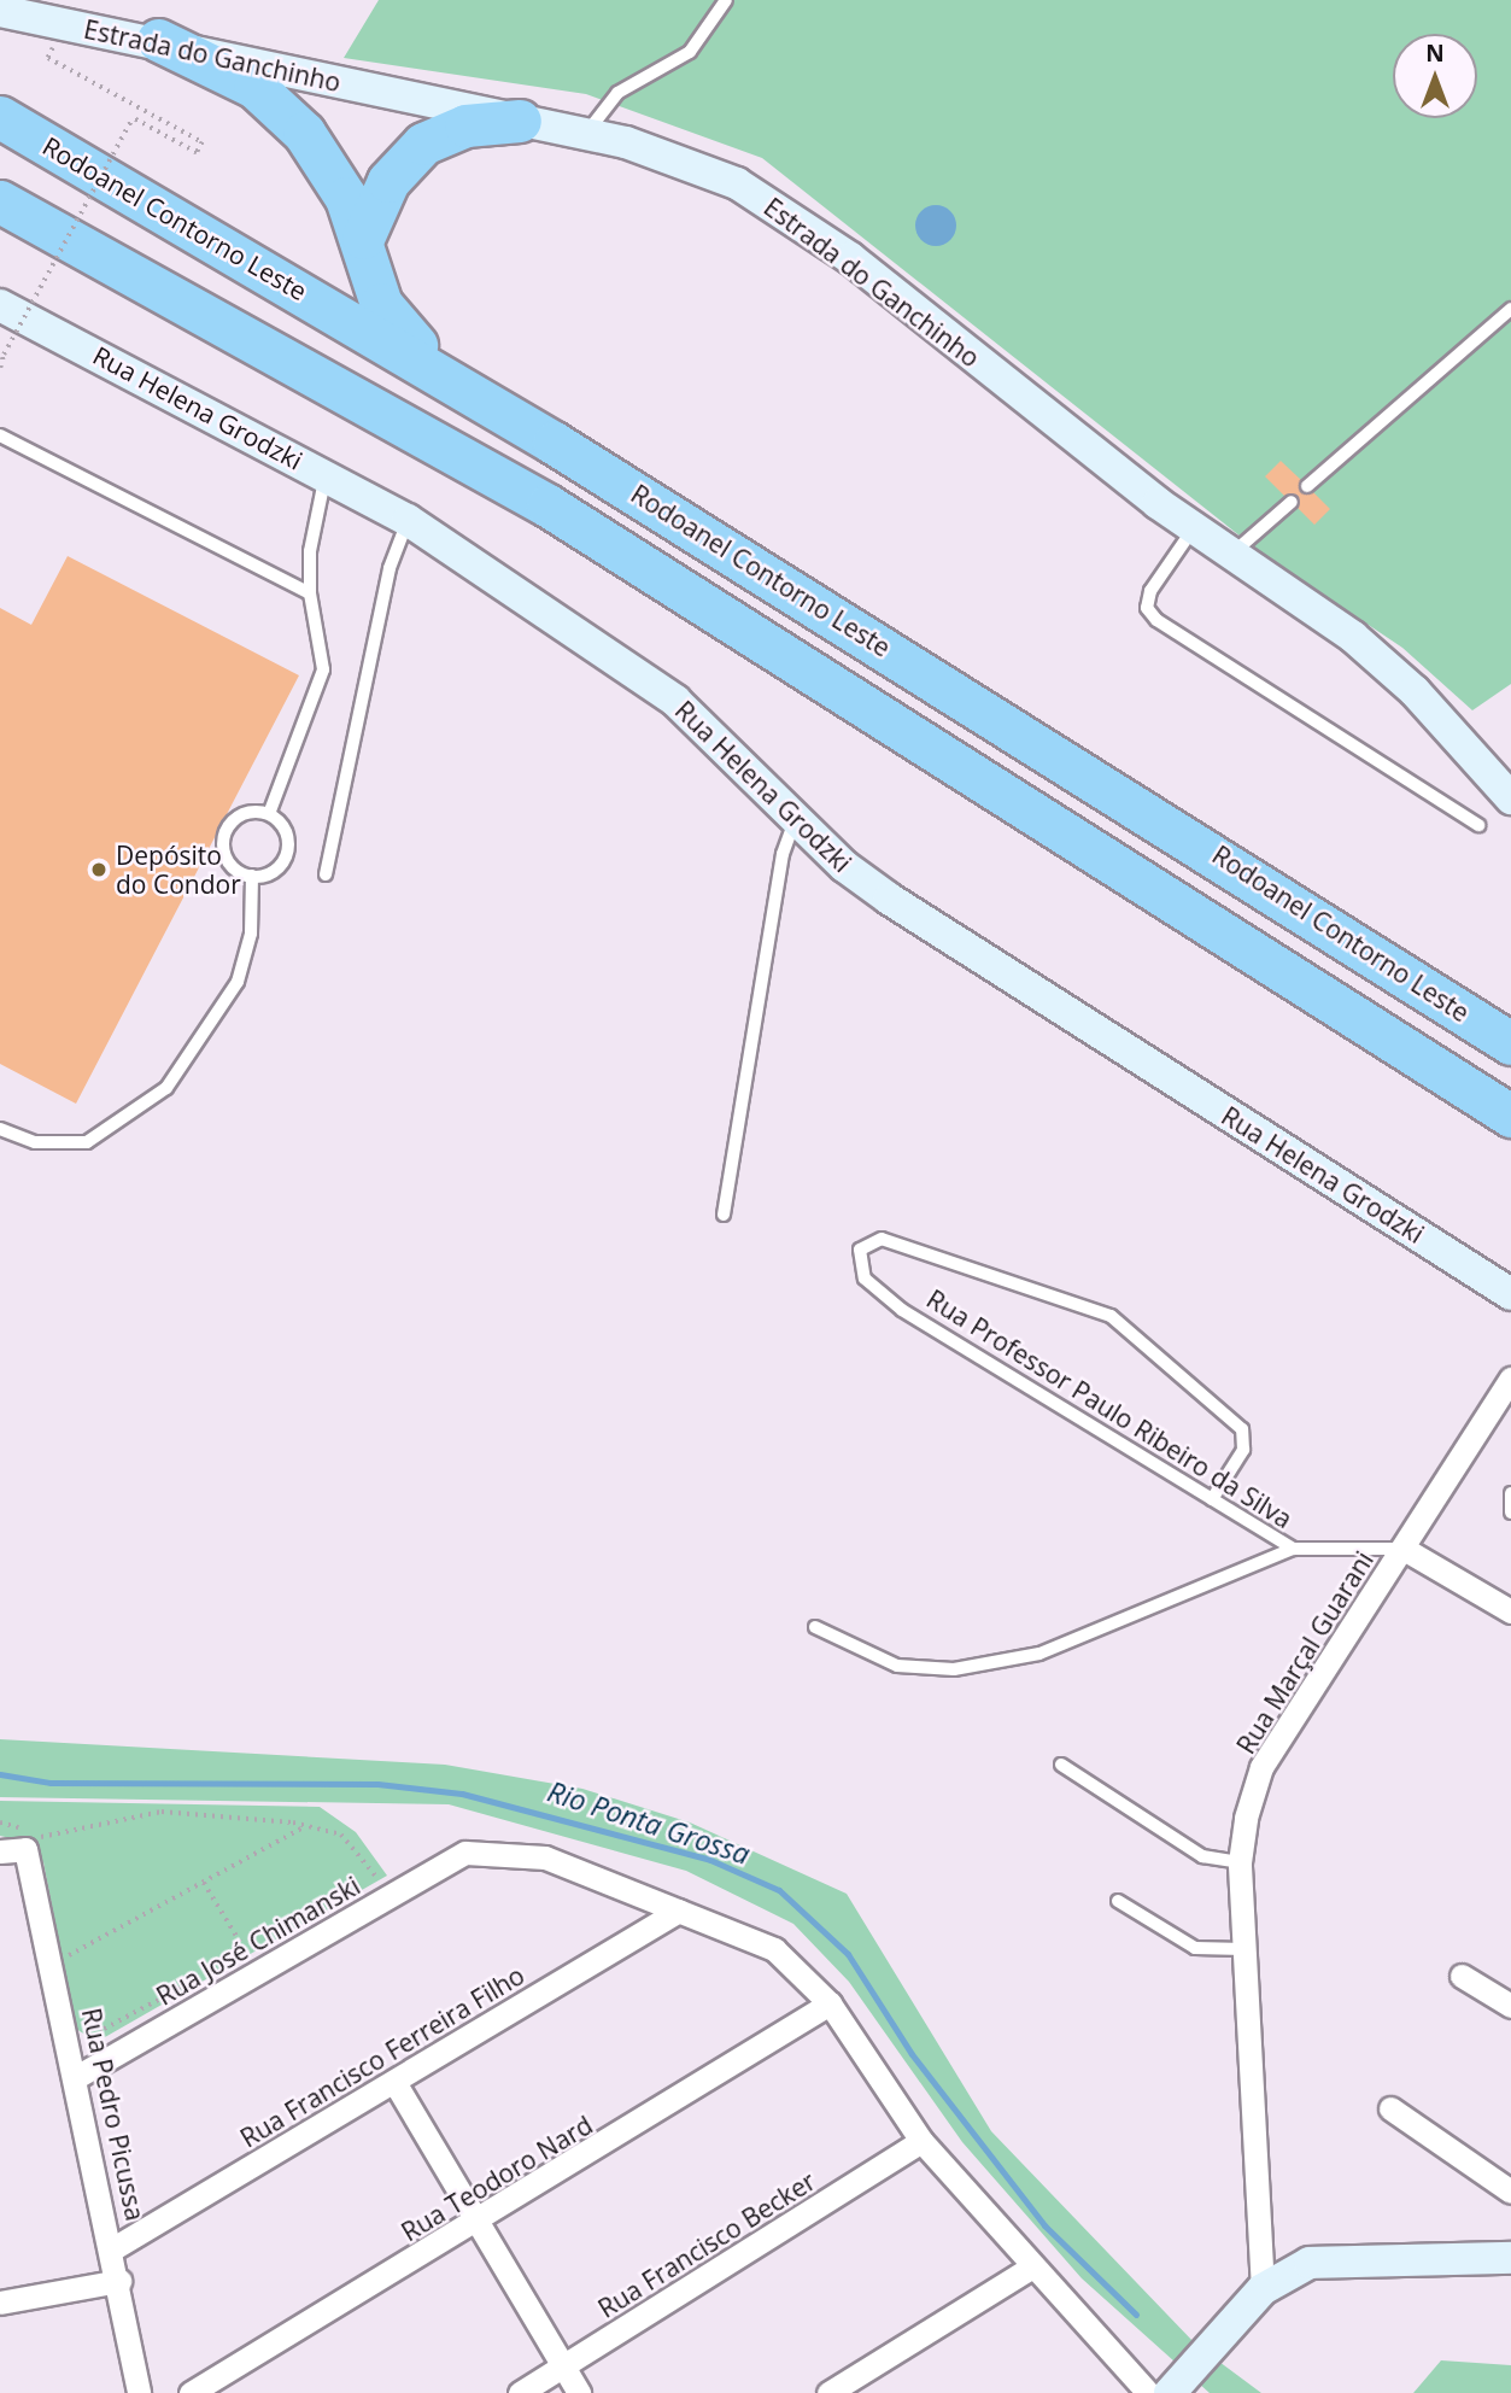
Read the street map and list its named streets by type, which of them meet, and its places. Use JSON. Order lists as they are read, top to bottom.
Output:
{
  "streets": {
    "highway": ["Rodoanel Contorno Leste"],
    "main road": ["Estrada do Ganchinho", "Rua Helena Grodzki"],
    "street": [
      "Rua Marçal Guarani",
      "Rua José Chimanski",
      "Rua Francisco Ferreira Filho",
      "Rua Pedro Picussa",
      "Rua Teodoro Nard",
      "Rua Francisco Becker"
    ],
    "lane": ["Rua Professor Paulo Ribeiro da Silva"]
  },
  "crossings": [
    ["Rua José Chimanski", "Rua Francisco Ferreira Filho"],
    ["Rua José Chimanski", "Rua Pedro Picussa"],
    ["Rua Francisco Ferreira Filho", "Rua Pedro Picussa"]
  ],
  "water": ["Rio Ponta Grossa"],
  "places": ["Depósito do Condor"],
  "north": "top"
}
